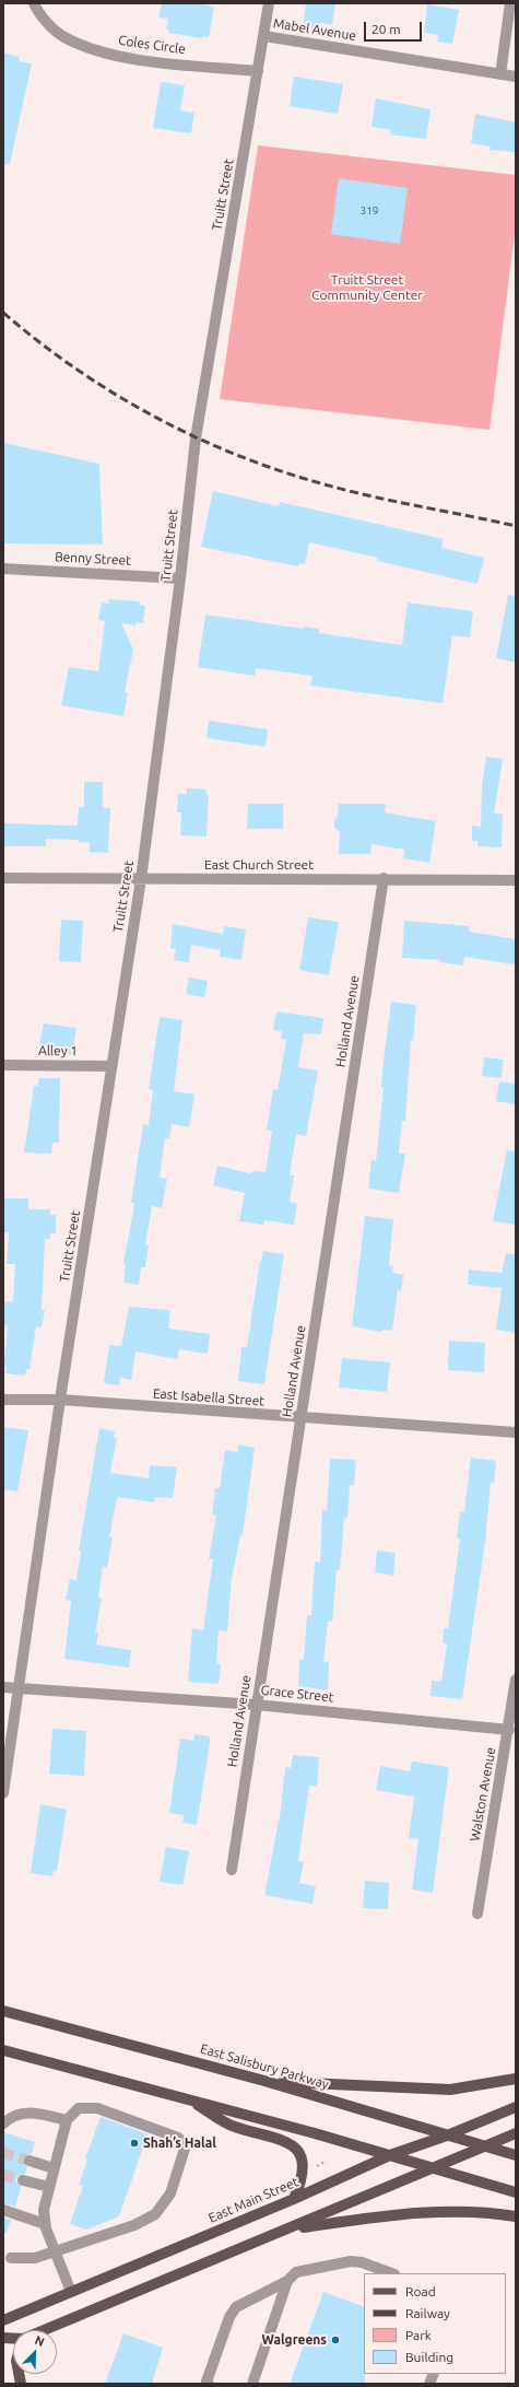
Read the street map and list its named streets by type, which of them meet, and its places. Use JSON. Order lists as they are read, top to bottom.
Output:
{
  "streets": {
    "main road": ["East Salisbury Parkway", "East Main Street"],
    "street": [
      "Mabel Avenue",
      "Coles Circle",
      "Truitt Street",
      "Benny Street",
      "East Church Street",
      "Holland Avenue",
      "Alley 1",
      "East Isabella Street",
      "Grace Street",
      "Walston Avenue"
    ]
  },
  "crossings": [
    ["Mabel Avenue", "Truitt Street"],
    ["Coles Circle", "Truitt Street"],
    ["Truitt Street", "Benny Street"],
    ["Truitt Street", "East Church Street"],
    ["Truitt Street", "Alley 1"],
    ["Truitt Street", "East Isabella Street"],
    ["Truitt Street", "Grace Street"],
    ["East Church Street", "Holland Avenue"],
    ["Holland Avenue", "East Isabella Street"],
    ["Holland Avenue", "Grace Street"],
    ["Grace Street", "Walston Avenue"],
    ["East Salisbury Parkway", "East Main Street"]
  ],
  "parks": ["Truitt Street Community Center"],
  "places": ["Shah’s Halal", "Walgreens"],
  "house_numbers": ["319"],
  "legend": [
    "Road",
    "Railway",
    "Park",
    "Building"
  ],
  "scale_bar": "20 m",
  "north": "top right"
}
